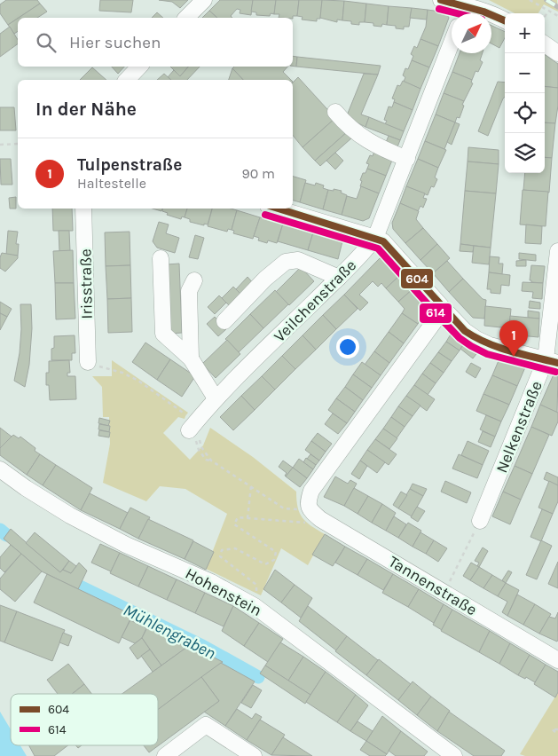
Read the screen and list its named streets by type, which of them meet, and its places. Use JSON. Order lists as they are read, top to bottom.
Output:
{
  "streets": {
    "street": [
      "Irisstraße",
      "Veilchenstraße",
      "Nelkenstraße",
      "Tannenstraße",
      "Hohenstein"
    ]
  },
  "water": ["Mühlengraben"],
  "lines": ["transit line 604", "transit line 614"],
  "legend": ["604", "614"],
  "north": "top right",
  "page": {
    "map_buttons": ["+", "−"],
    "search": "Hier suchen",
    "heading": "In der Nähe",
    "list": [
      {
        "mark": "1",
        "name": "Tulpenstraße",
        "note": "Haltestelle",
        "value": "90 m"
      }
    ],
    "pins": "1"
  }
}
